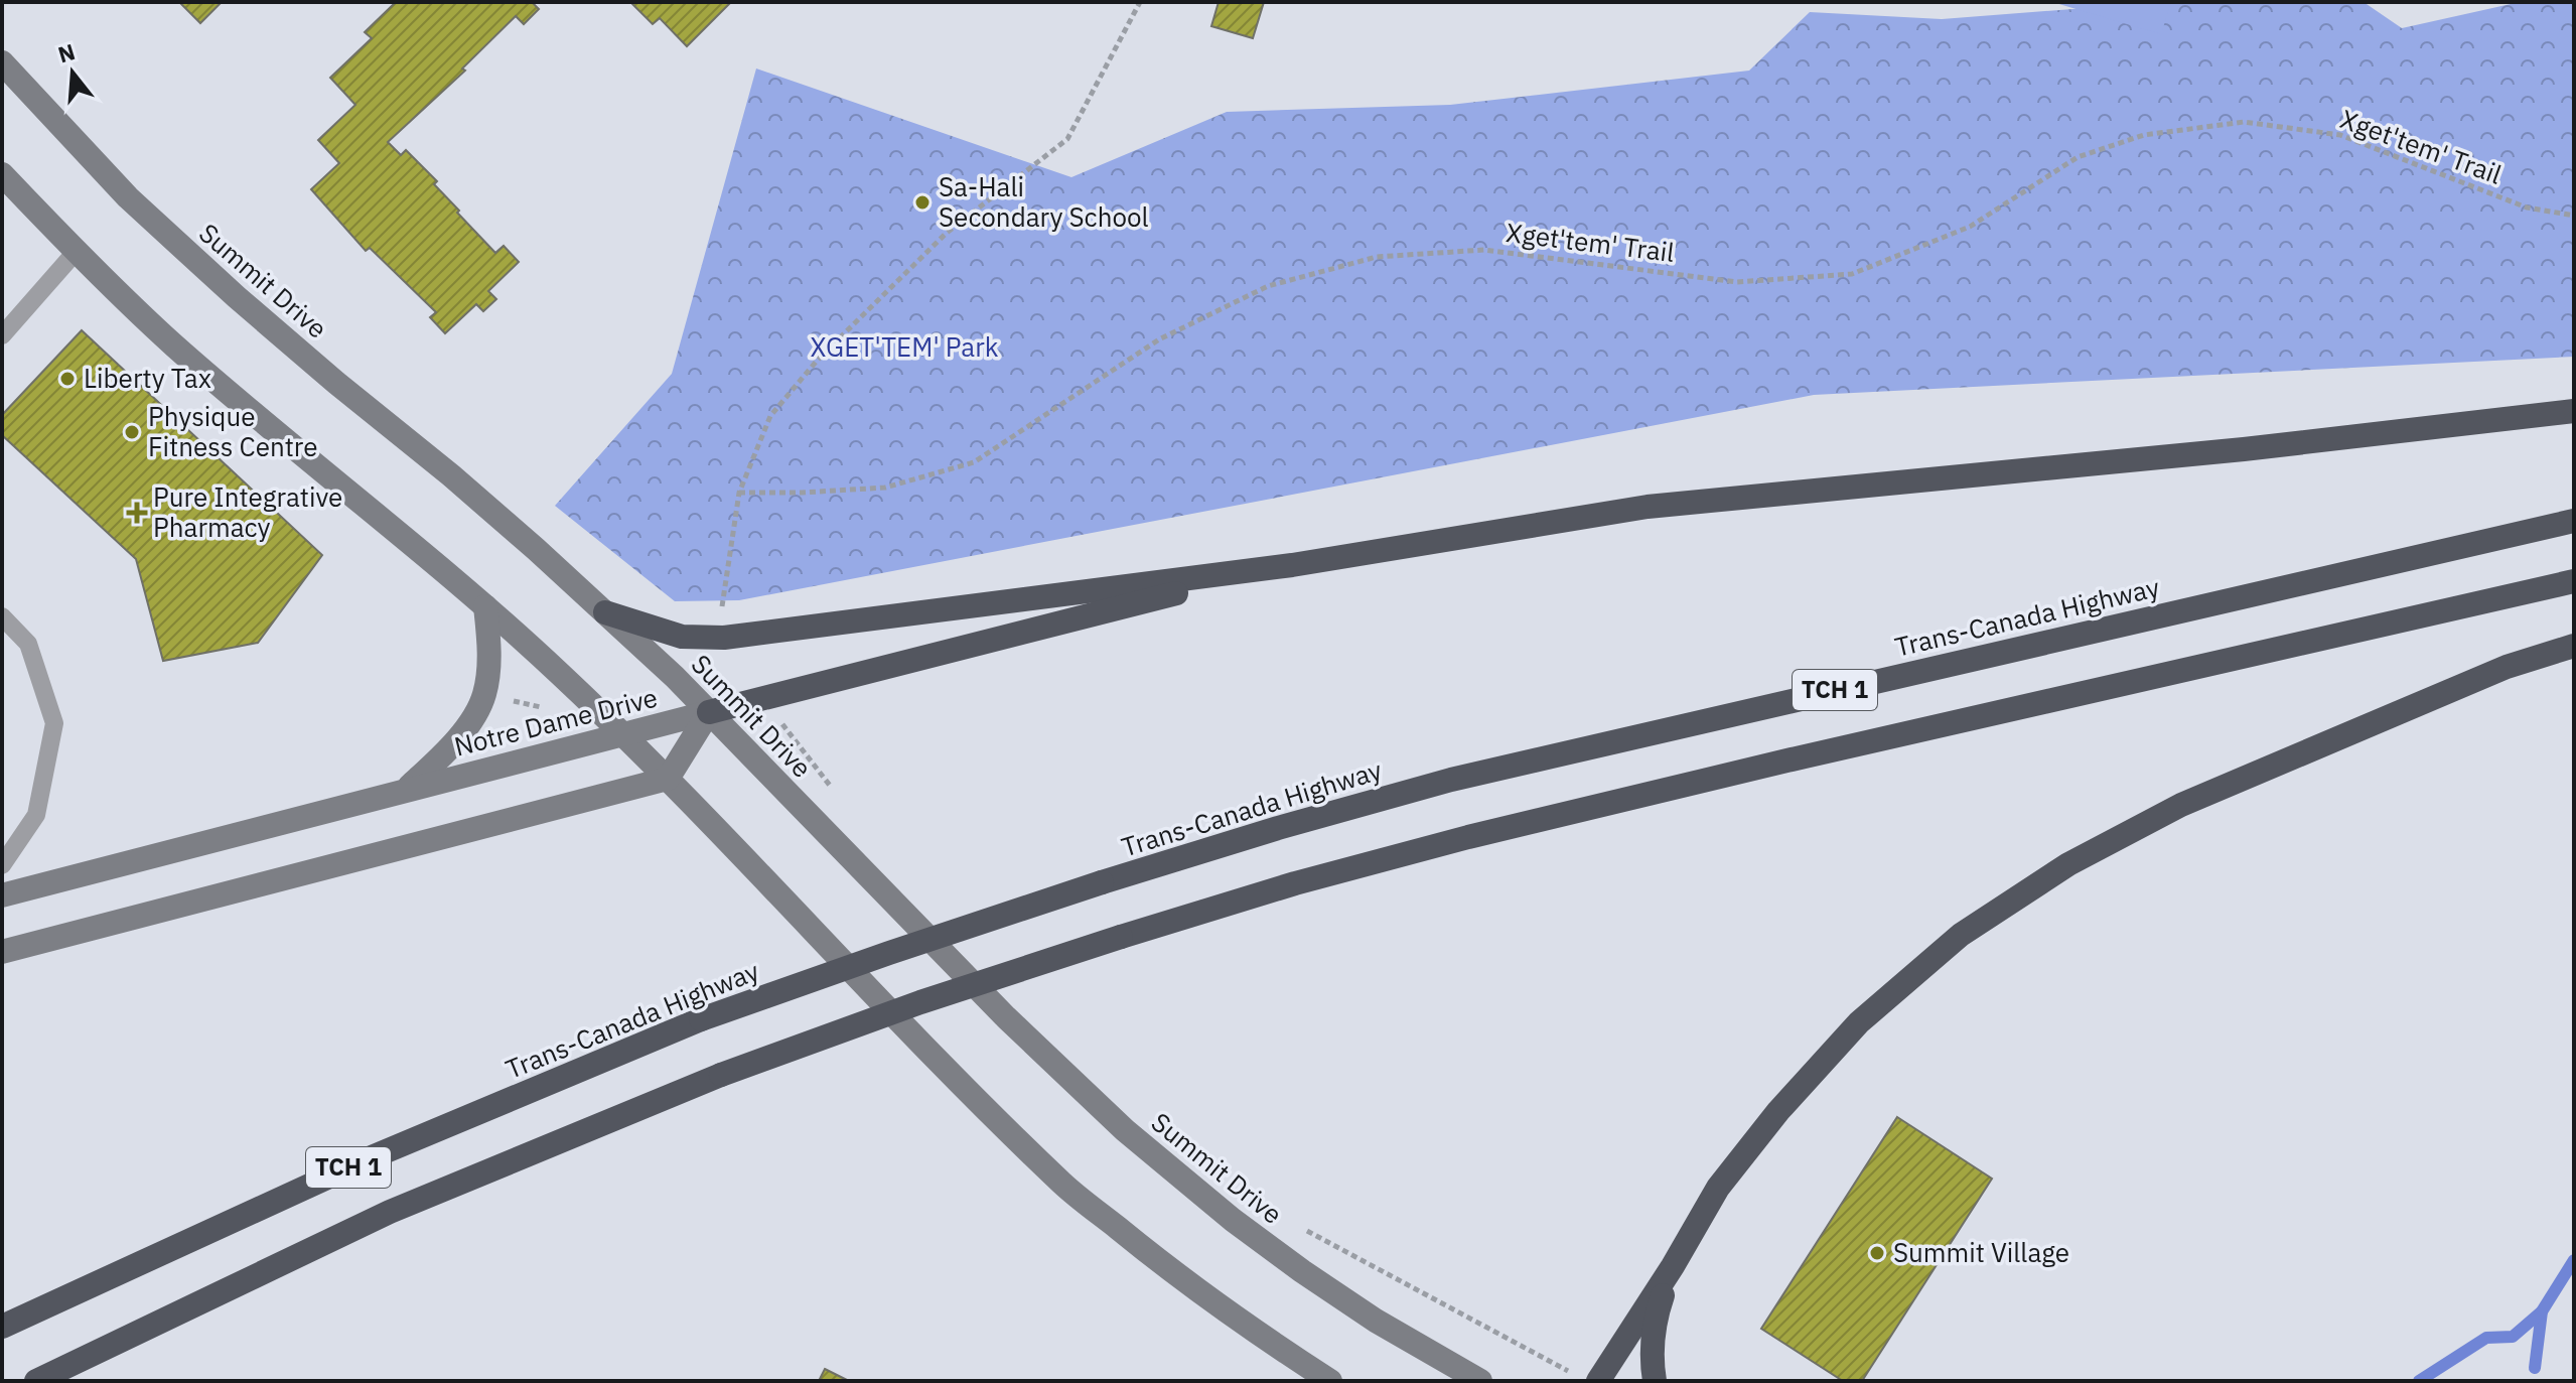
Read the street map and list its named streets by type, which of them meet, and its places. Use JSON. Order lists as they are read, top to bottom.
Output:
{
  "streets": {
    "highway": ["Trans-Canada Highway", "TCH 1"],
    "main road": ["Summit Drive", "Notre Dame Drive"],
    "path": ["Xget'tem' Trail"]
  },
  "crossings": [
    ["Summit Drive", "Notre Dame Drive"]
  ],
  "parks": ["XGET'TEM' Park"],
  "places": {
    "other": [
      "Sa-Hali Secondary School",
      "Liberty Tax",
      "Physique Fitness Centre",
      "Summit Village"
    ],
    "health": ["Pure Integrative Pharmacy"]
  },
  "north": "top"
}
